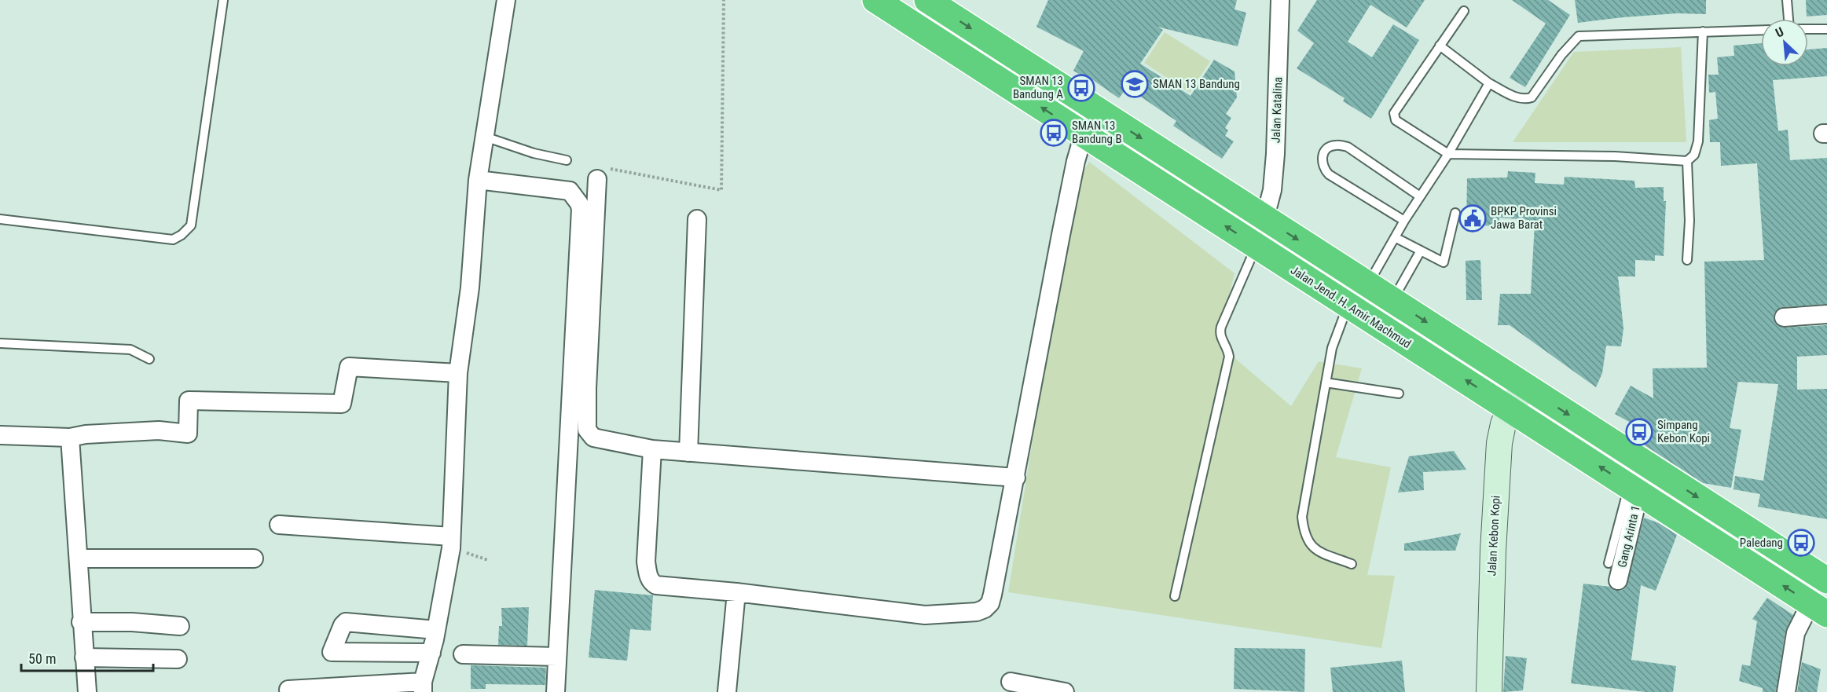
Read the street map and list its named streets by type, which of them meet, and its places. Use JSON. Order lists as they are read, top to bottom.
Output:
{
  "streets": {
    "highway": ["Jalan Jend. H. Amir Machmud"],
    "main road": ["Jalan Kebon Kopi"],
    "street": ["Jalan Katalina", "Gang Arinta 1"]
  },
  "crossings": [
    ["Jalan Jend. H. Amir Machmud", "Jalan Kebon Kopi"],
    ["Jalan Jend. H. Amir Machmud", "Gang Arinta 1"]
  ],
  "places": {
    "school or university": ["SMAN 13 Bandung"],
    "bus stop": [
      "SMAN 13 Bandung A",
      "SMAN 13 Bandung B",
      "Simpang Kebon Kopi",
      "Paledang"
    ],
    "public building": ["BPKP Provinsi Jawa Barat"]
  },
  "scale_bar": "50 m",
  "north": "top left"
}
